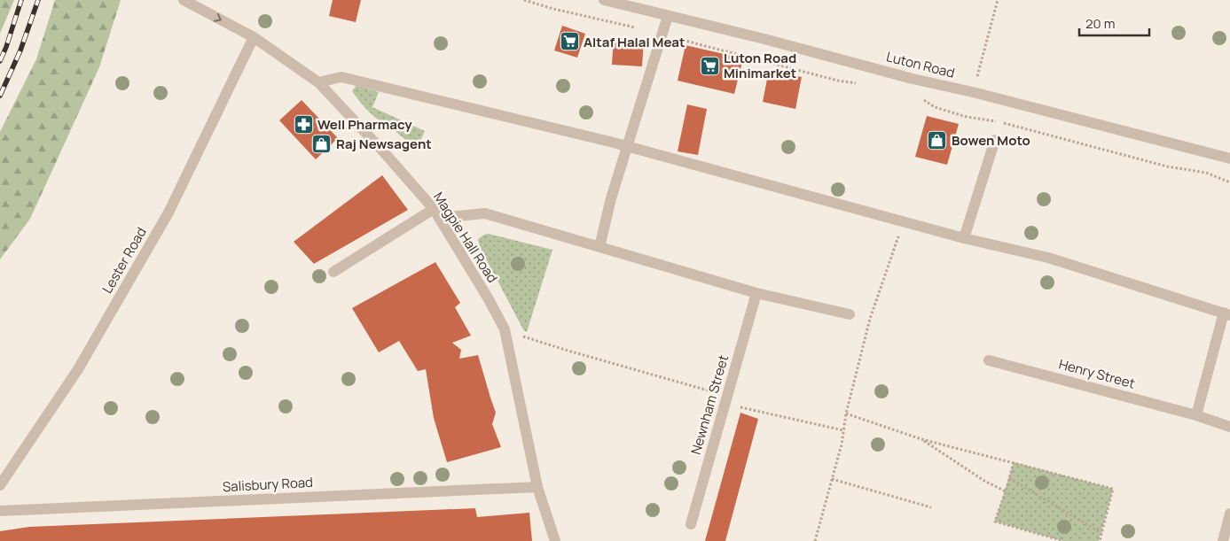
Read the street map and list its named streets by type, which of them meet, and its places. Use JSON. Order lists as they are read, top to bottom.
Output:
{
  "streets": {
    "street": [
      "Luton Road",
      "Magpie Hall Road",
      "Lester Road",
      "Henry Street",
      "Newnham Street",
      "Salisbury Road"
    ]
  },
  "crossings": [
    ["Magpie Hall Road", "Lester Road"],
    ["Magpie Hall Road", "Salisbury Road"]
  ],
  "places": {
    "supermarket": ["Altaf Halal Meat", "Luton Road Minimarket"],
    "pharmacy": ["Well Pharmacy"],
    "shop": ["Bowen Moto", "Raj Newsagent"]
  },
  "scale_bar": "20 m"
}
